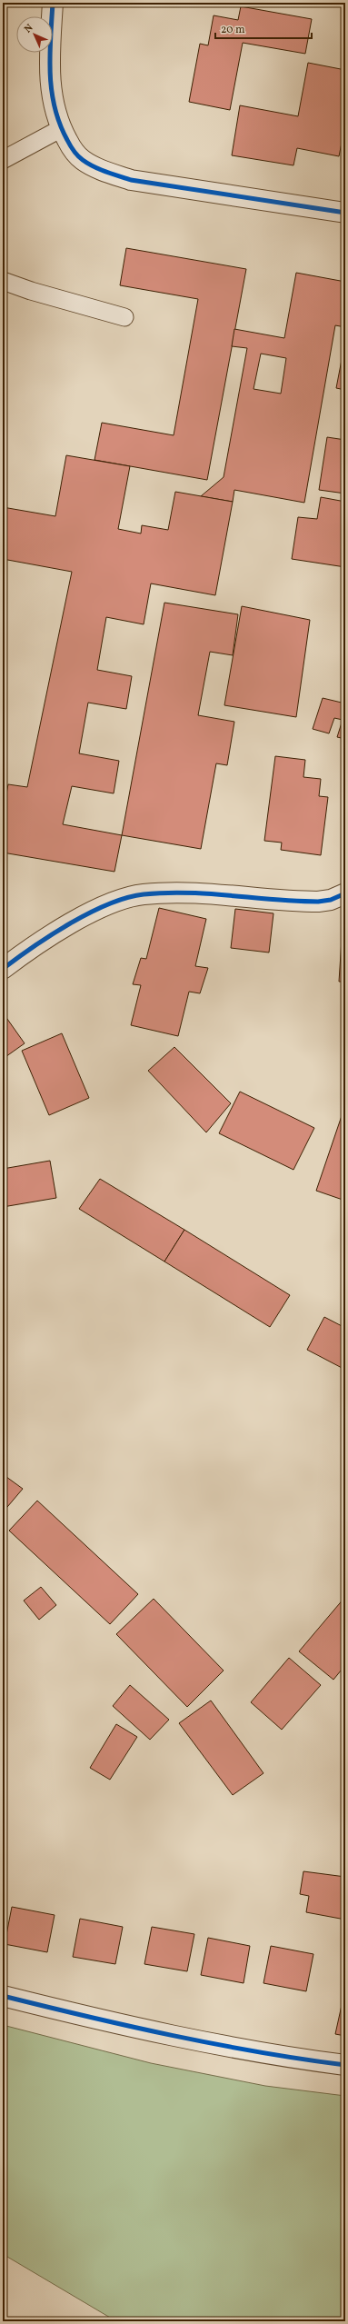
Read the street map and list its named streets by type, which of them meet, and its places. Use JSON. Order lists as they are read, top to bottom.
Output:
{
  "scale_bar": "20 m",
  "north": "top left"
}
